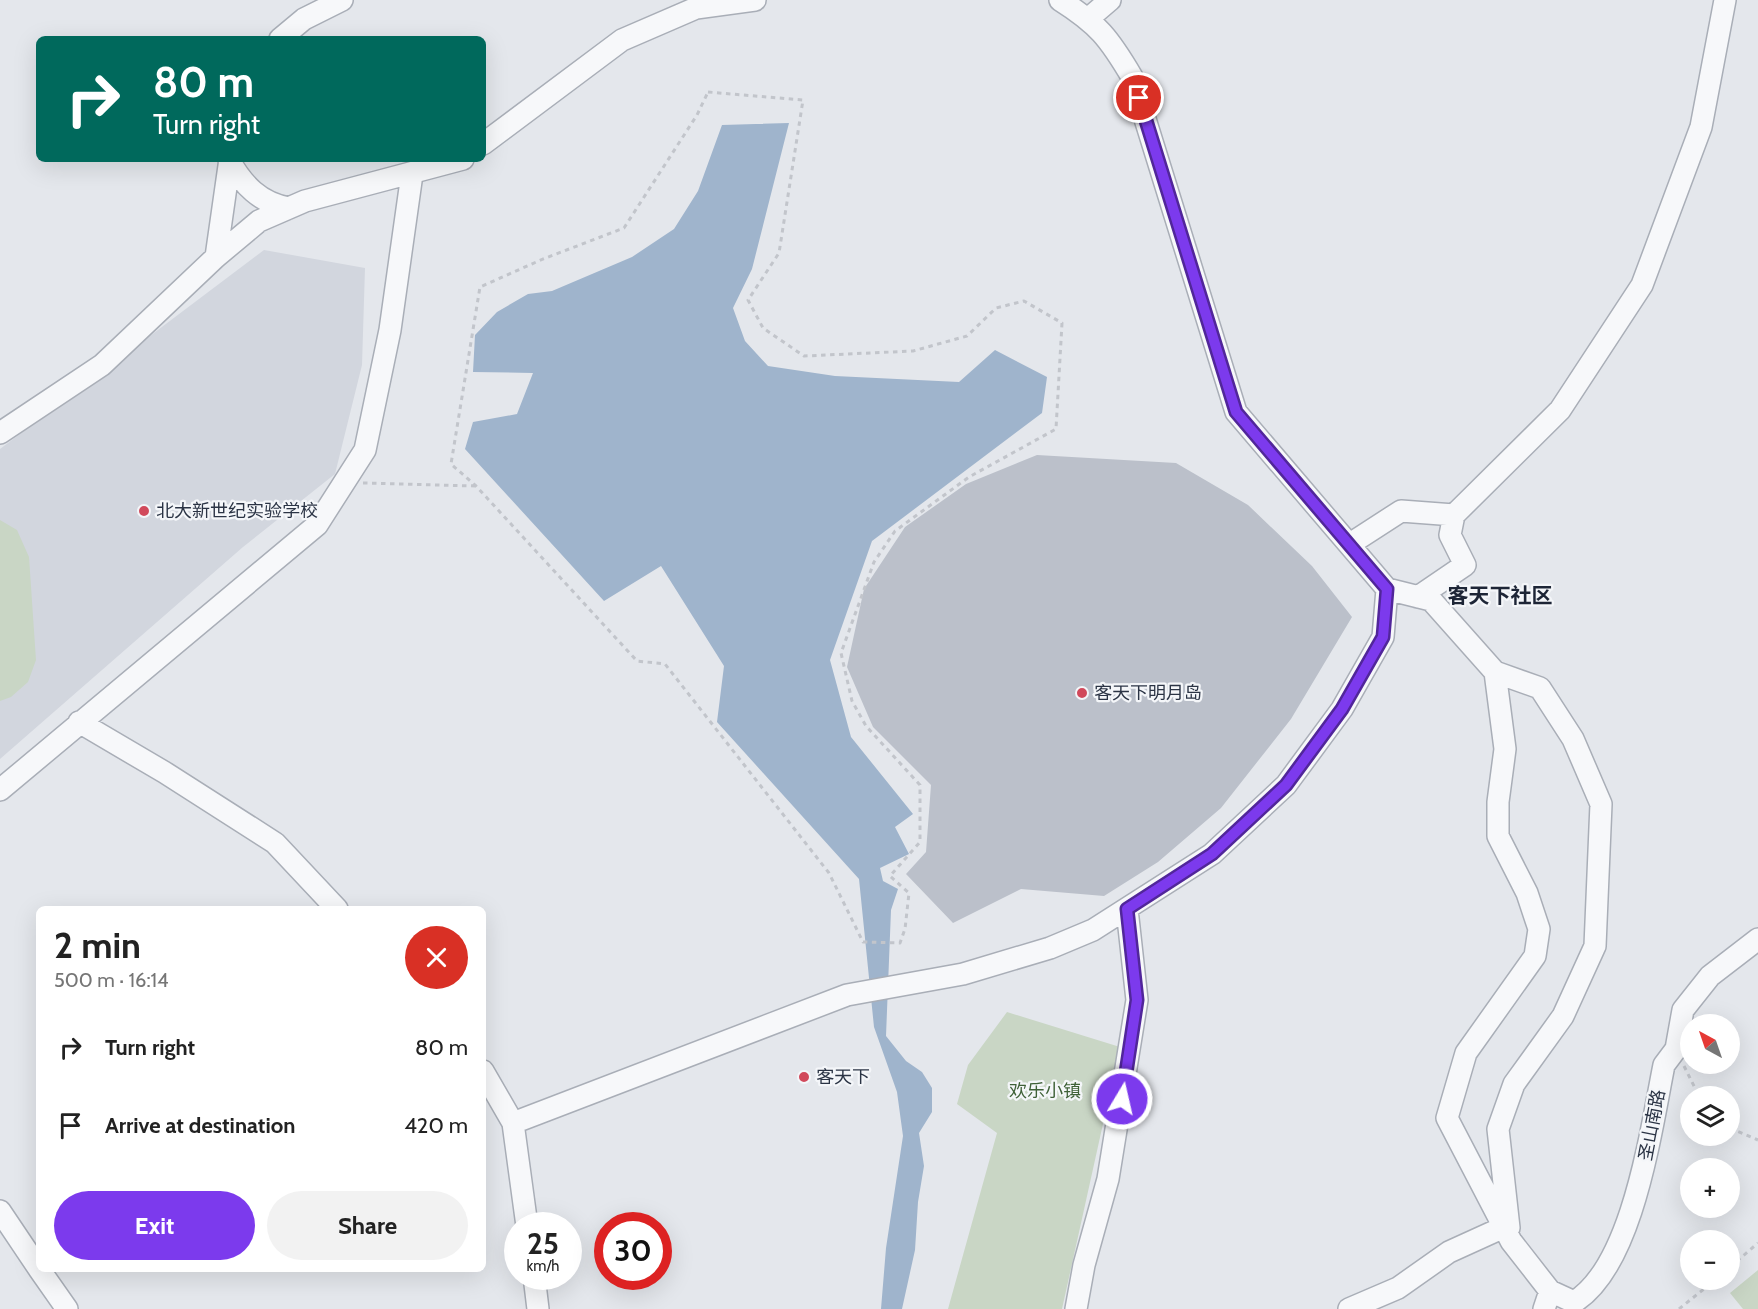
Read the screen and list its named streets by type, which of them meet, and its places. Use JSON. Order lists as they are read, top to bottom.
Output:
{
  "streets": {
    "street": ["圣山南路"]
  },
  "districts": ["客天下社区"],
  "parks": ["欢乐小镇"],
  "places": ["北大新世纪实验学校", "客天下明月岛", "客天下"],
  "north": "top left",
  "page": {
    "turn": ["80 m", "Turn right"],
    "heading": ["2 min", "500 m · 16:14"],
    "list": [
      {
        "name": "Turn right",
        "value": "80 m"
      },
      {
        "name": "Arrive at destination",
        "value": "420 m"
      }
    ],
    "map_buttons": ["+", "−"],
    "buttons": ["Exit", "Share"],
    "speed": "25 km/h",
    "limit": "30"
  }
}
